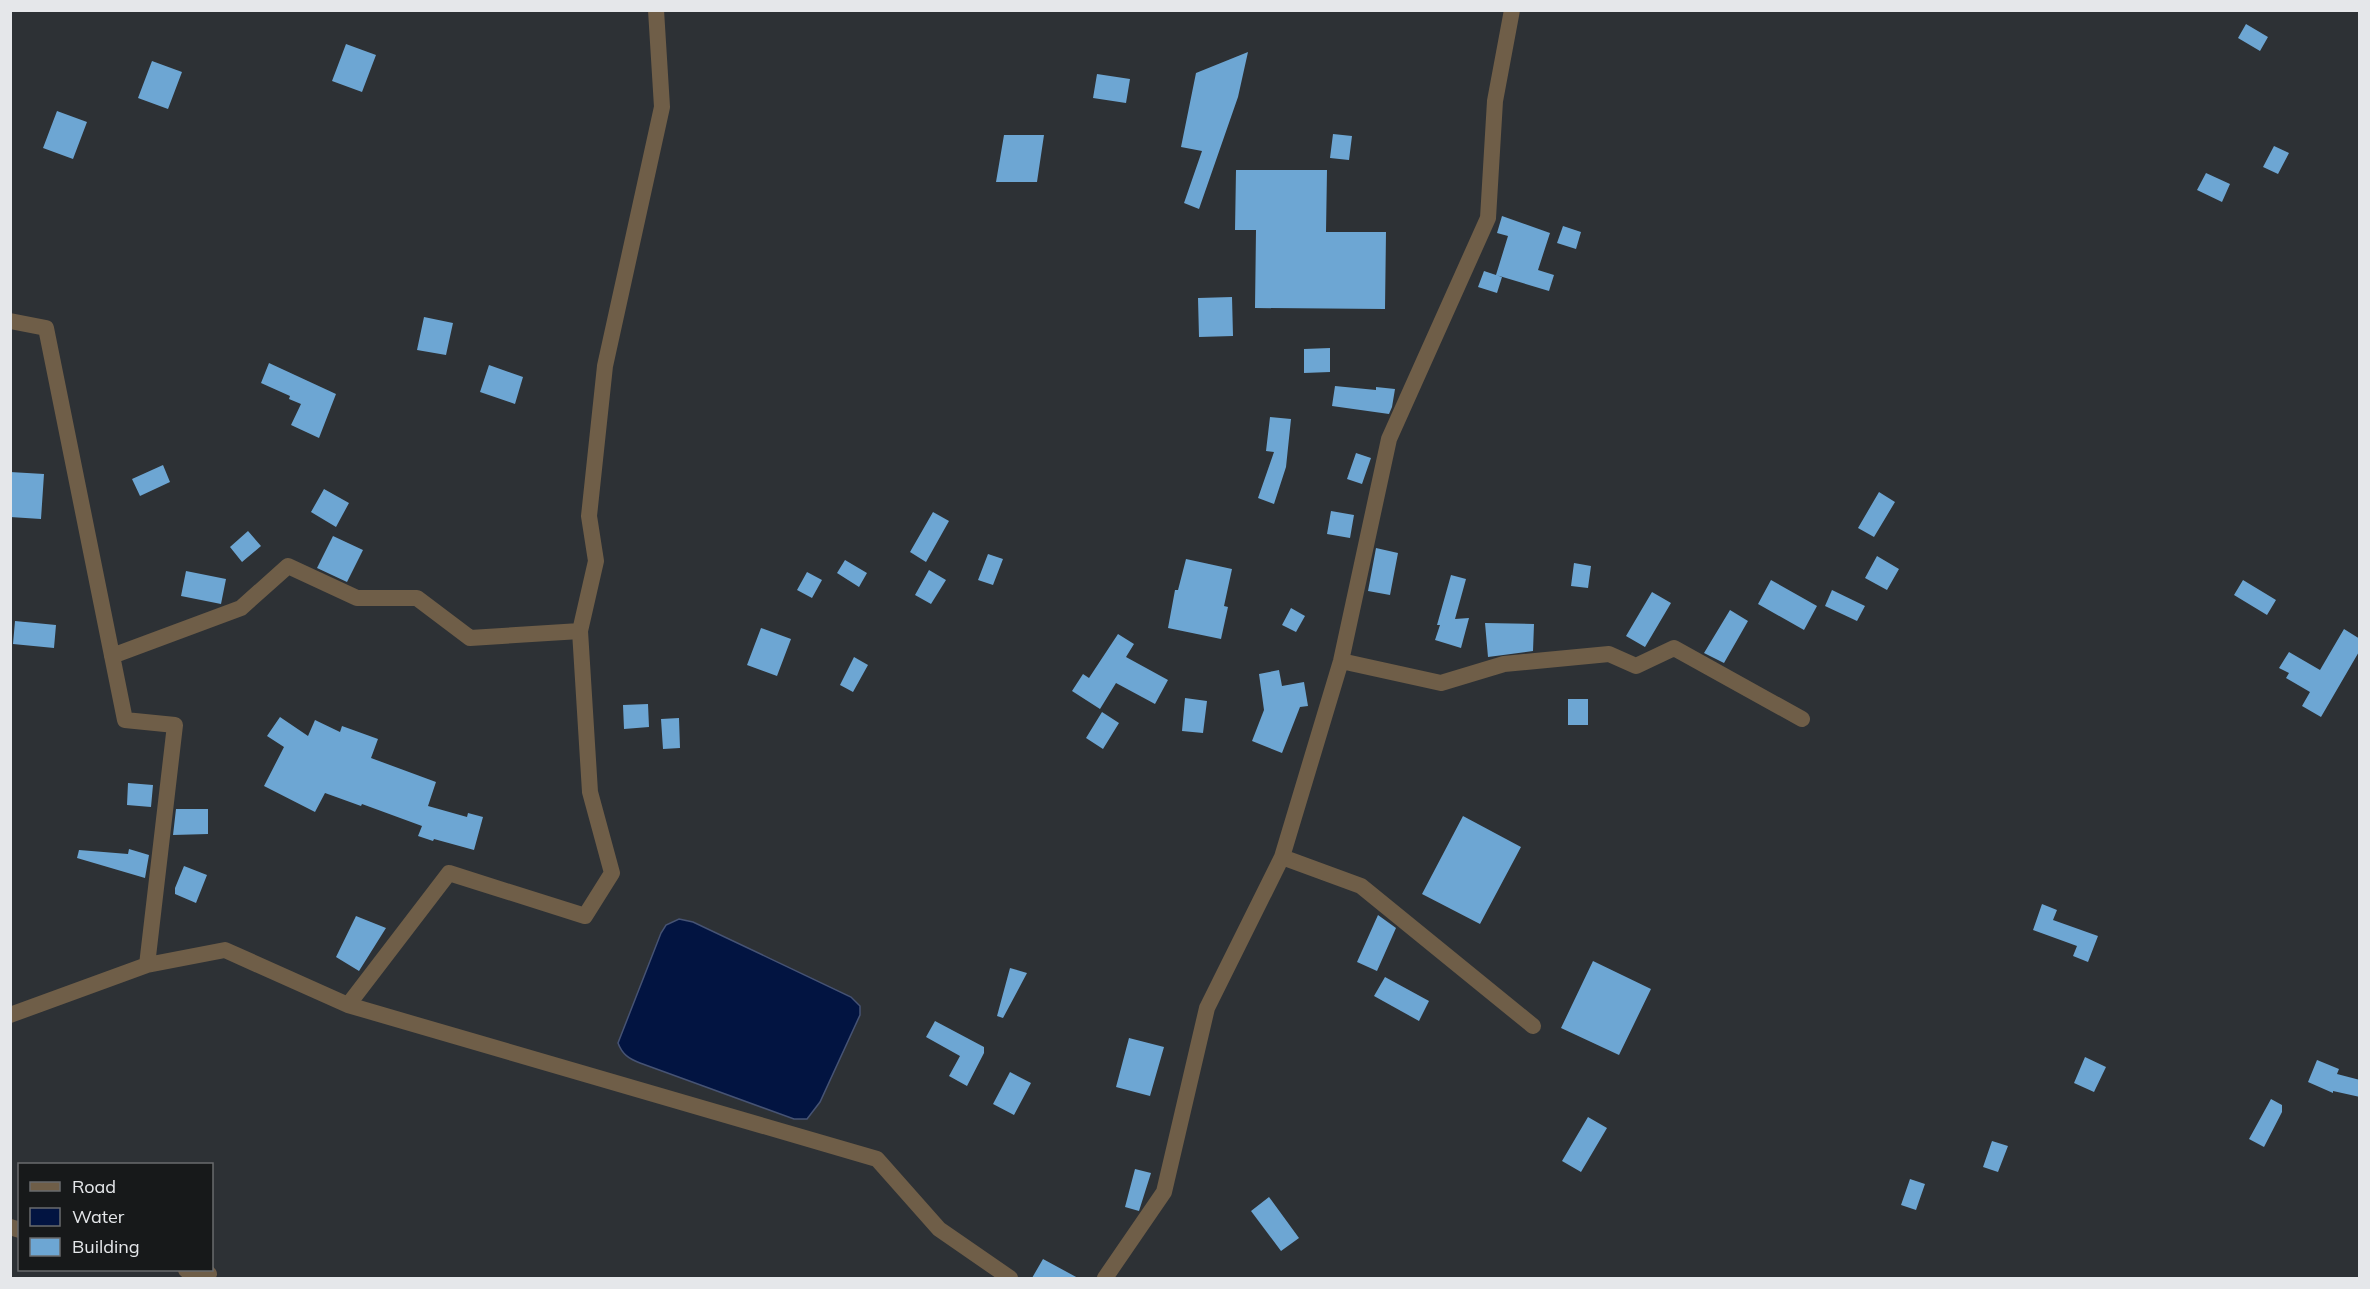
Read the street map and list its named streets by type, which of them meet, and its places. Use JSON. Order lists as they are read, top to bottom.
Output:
{
  "legend": ["Road", "Water", "Building"]
}
